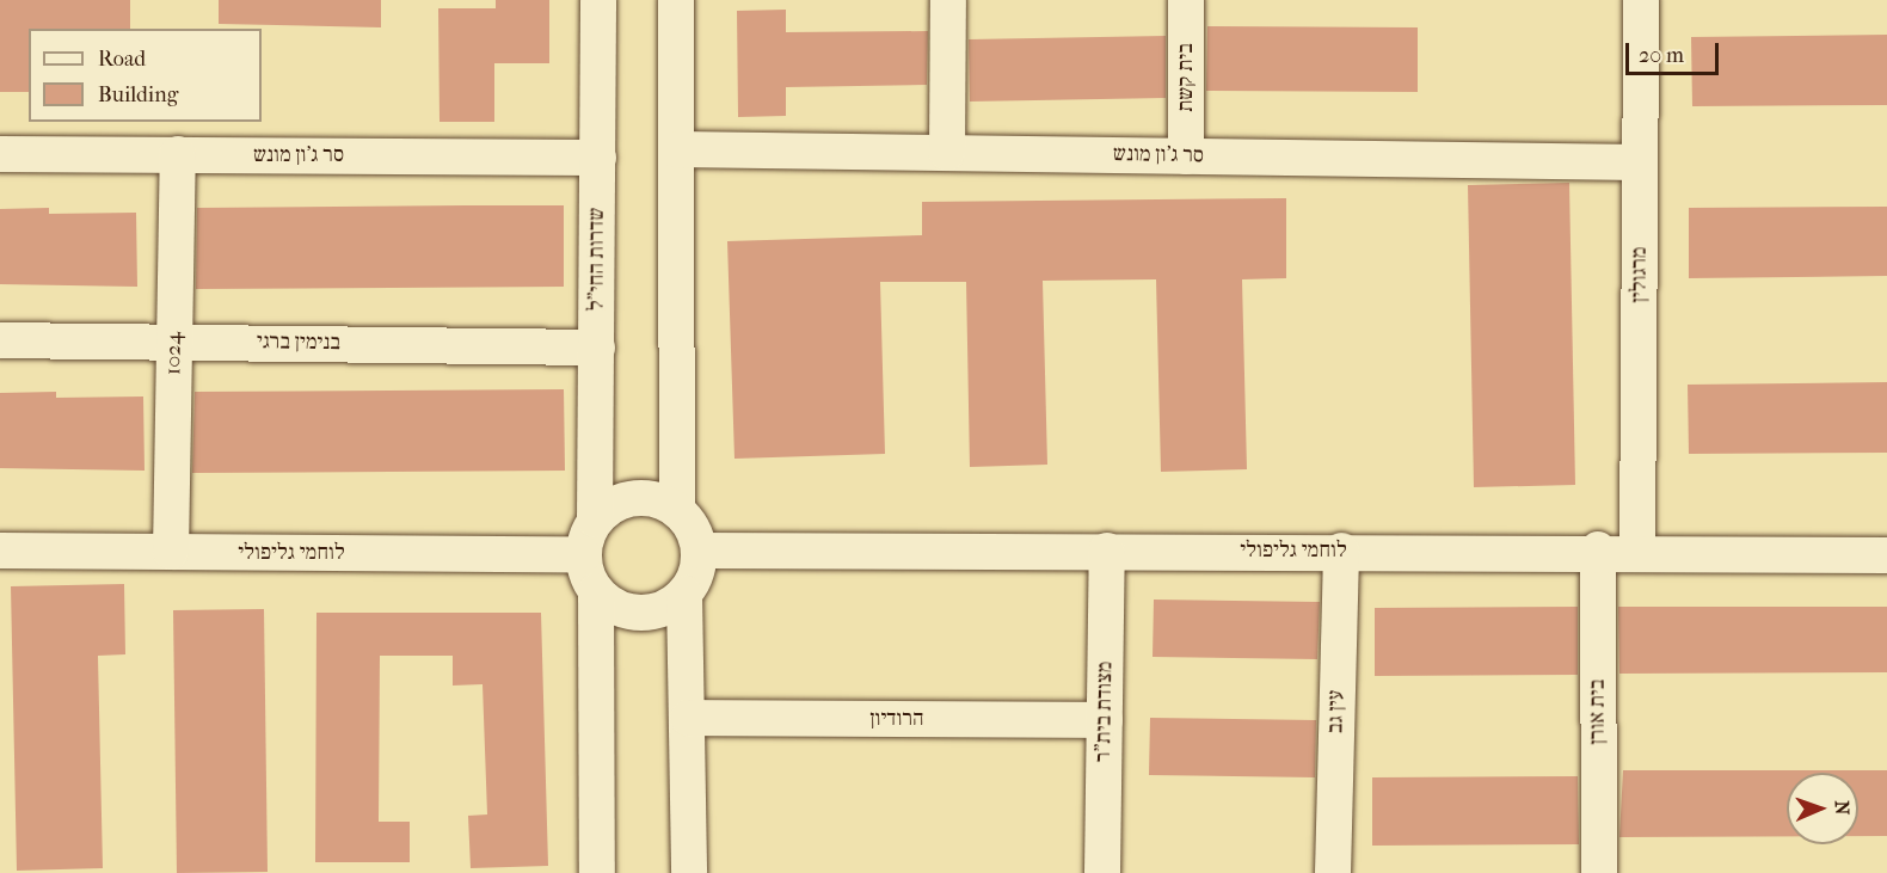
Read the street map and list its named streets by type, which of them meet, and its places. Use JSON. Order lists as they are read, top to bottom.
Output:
{
  "streets": {
    "street": [
      "בית קשת",
      "סר ג'ון מונש",
      "שדרות החי\"ל",
      "מרגולין",
      "בנימין ברגי",
      "1024",
      "לוחמי גליפולי",
      "מצודת בית\"ר",
      "עין גב",
      "בית אורן",
      "הרודיון"
    ]
  },
  "crossings": [
    ["בית קשת", "סר ג'ון מונש"],
    ["סר ג'ון מונש", "שדרות החי\"ל"],
    ["סר ג'ון מונש", "מרגולין"],
    ["סר ג'ון מונש", "1024"],
    ["שדרות החי\"ל", "בנימין ברגי"],
    ["שדרות החי\"ל", "לוחמי גליפולי"],
    ["מרגולין", "לוחמי גליפולי"],
    ["בנימין ברגי", "1024"],
    ["1024", "לוחמי גליפולי"],
    ["לוחמי גליפולי", "מצודת בית\"ר"],
    ["לוחמי גליפולי", "עין גב"],
    ["לוחמי גליפולי", "בית אורן"],
    ["מצודת בית\"ר", "הרודיון"]
  ],
  "legend": ["Road", "Building"],
  "scale_bar": "20 m",
  "north": "right"
}
